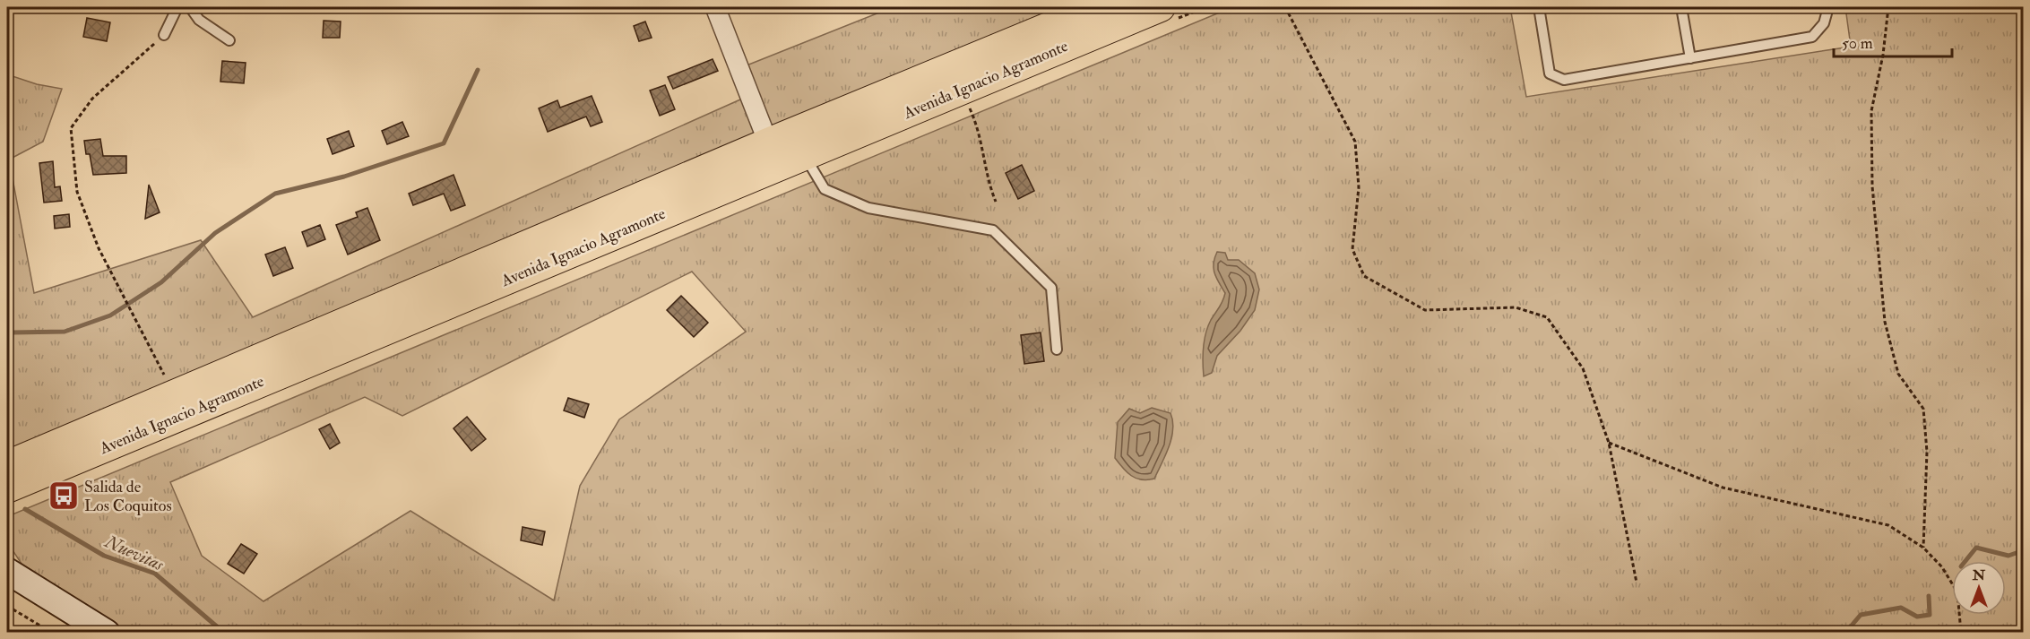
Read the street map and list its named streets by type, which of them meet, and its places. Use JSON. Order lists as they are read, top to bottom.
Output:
{
  "streets": {
    "main road": ["Avenida Ignacio Agramonte"]
  },
  "water": ["Nuevitas"],
  "places": {
    "bus stop": ["Salida de Los Coquitos"]
  },
  "scale_bar": "50 m",
  "north": "top"
}
